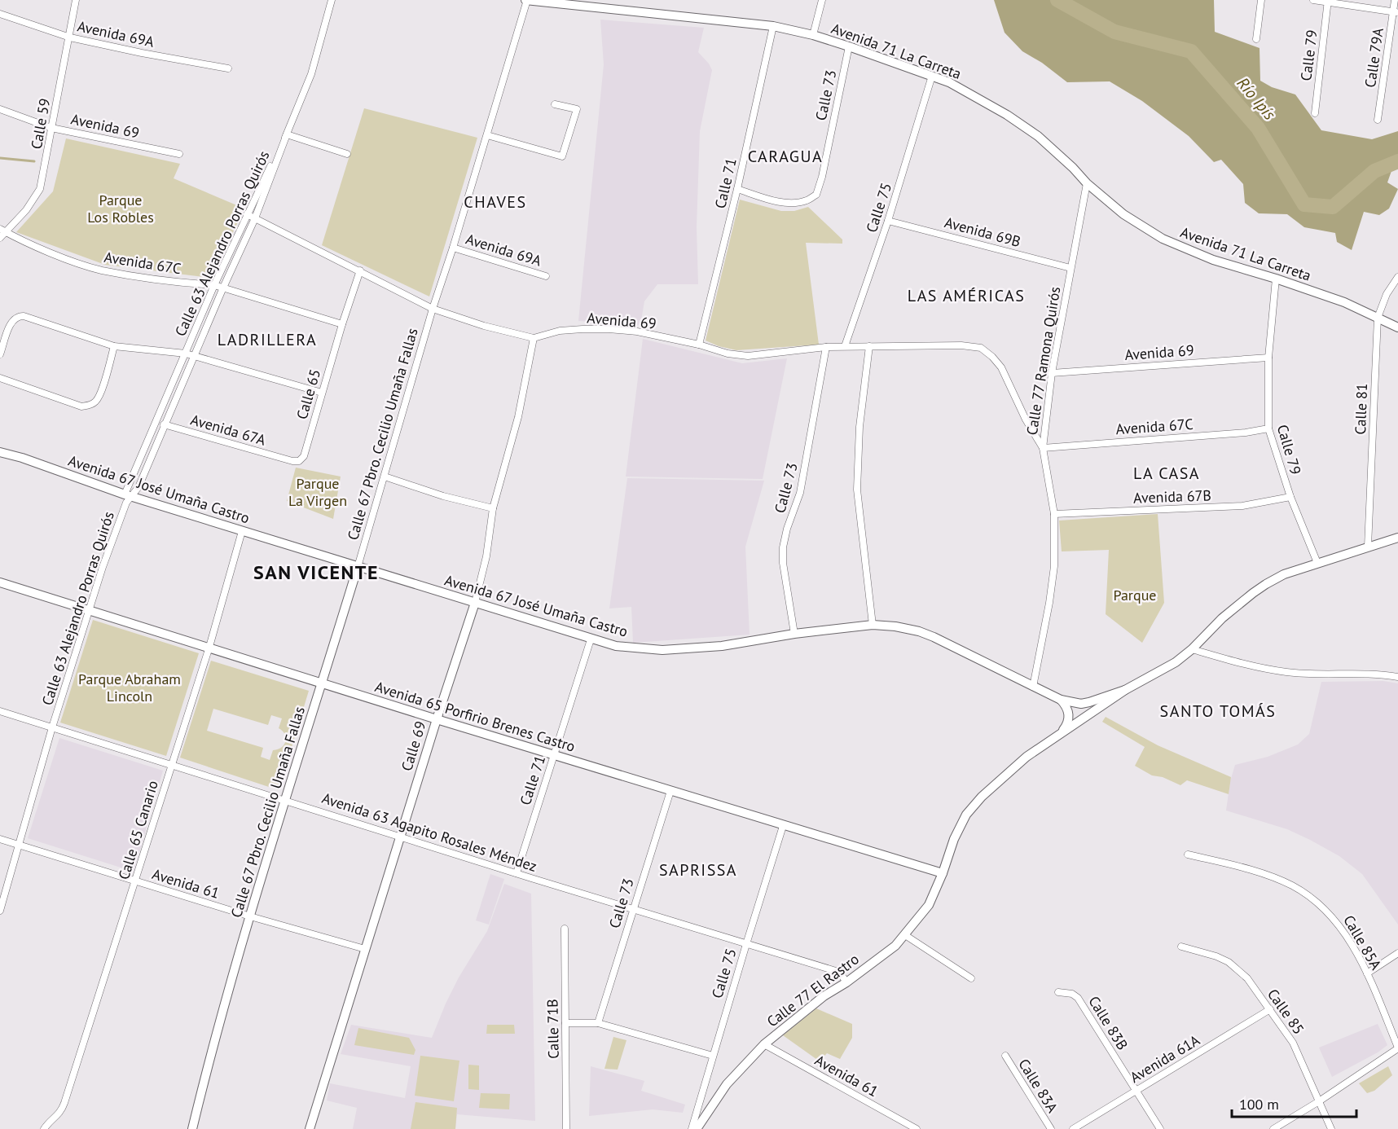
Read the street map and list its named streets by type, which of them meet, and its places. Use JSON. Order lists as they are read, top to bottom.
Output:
{
  "streets": {
    "main road": [
      "Avenida 71 La Carreta",
      "Calle 67 Pbro. Cecilio Umaña Fallas",
      "Avenida 67 José Umaña Castro",
      "Avenida 65 Porfirio Brenes Castro",
      "Calle 69",
      "Calle 77 El Rastro"
    ],
    "street": [
      "Avenida 69A",
      "Calle 79",
      "Calle 79A",
      "Calle 73",
      "Calle 59",
      "Avenida 69",
      "Calle 71",
      "Calle 75",
      "Avenida 69B",
      "Calle 63 Alejandro Porras Quirós",
      "Avenida 67C",
      "Calle 77 Ramona Quirós",
      "Calle 65",
      "Calle 81",
      "Avenida 67A",
      "Avenida 67B",
      "Calle 65 Canario",
      "Avenida 63 Agapito Rosales Méndez",
      "Avenida 61",
      "Calle 85A",
      "Calle 85",
      "Calle 83B",
      "Calle 71B",
      "Avenida 61A",
      "Calle 83A"
    ]
  },
  "crossings": [
    ["Avenida 69A", "Calle 59"],
    ["Avenida 69A", "Calle 67 Pbro. Cecilio Umaña Fallas"],
    ["Avenida 71 La Carreta", "Calle 79"],
    ["Avenida 71 La Carreta", "Calle 73"],
    ["Avenida 71 La Carreta", "Calle 71"],
    ["Avenida 71 La Carreta", "Calle 75"],
    ["Avenida 71 La Carreta", "Calle 77 Ramona Quirós"],
    ["Avenida 71 La Carreta", "Calle 81"],
    ["Avenida 71 La Carreta", "Calle 67 Pbro. Cecilio Umaña Fallas"],
    ["Calle 79", "Avenida 69"],
    ["Calle 79", "Avenida 67C"],
    ["Calle 79", "Avenida 67B"],
    ["Calle 73", "Avenida 69"],
    ["Calle 73", "Calle 71"],
    ["Calle 73", "Avenida 67 José Umaña Castro"],
    ["Calle 73", "Avenida 65 Porfirio Brenes Castro"],
    ["Calle 73", "Avenida 63 Agapito Rosales Méndez"],
    ["Calle 59", "Avenida 69"],
    ["Calle 59", "Avenida 67C"],
    ["Avenida 69", "Calle 71"],
    ["Avenida 69", "Calle 75"],
    ["Avenida 69", "Calle 63 Alejandro Porras Quirós"],
    ["Avenida 69", "Avenida 67C"],
    ["Avenida 69", "Calle 77 Ramona Quirós"],
    ["Avenida 69", "Calle 65"],
    ["Avenida 69", "Calle 67 Pbro. Cecilio Umaña Fallas"],
    ["Avenida 69", "Calle 69"],
    ["Calle 71", "Avenida 67 José Umaña Castro"],
    ["Calle 71", "Avenida 65 Porfirio Brenes Castro"],
    ["Calle 71", "Avenida 63 Agapito Rosales Méndez"],
    ["Calle 75", "Avenida 69B"],
    ["Calle 75", "Avenida 65 Porfirio Brenes Castro"],
    ["Calle 75", "Avenida 63 Agapito Rosales Méndez"],
    ["Avenida 69B", "Calle 77 Ramona Quirós"],
    ["Calle 63 Alejandro Porras Quirós", "Avenida 67C"],
    ["Calle 63 Alejandro Porras Quirós", "Avenida 67A"],
    ["Calle 63 Alejandro Porras Quirós", "Avenida 67 José Umaña Castro"],
    ["Calle 63 Alejandro Porras Quirós", "Avenida 65 Porfirio Brenes Castro"],
    ["Calle 63 Alejandro Porras Quirós", "Avenida 63 Agapito Rosales Méndez"],
    ["Calle 63 Alejandro Porras Quirós", "Avenida 61"],
    ["Avenida 67C", "Calle 77 Ramona Quirós"],
    ["Avenida 67C", "Calle 65"],
    ["Calle 77 Ramona Quirós", "Avenida 67 José Umaña Castro"],
    ["Calle 77 Ramona Quirós", "Avenida 67B"],
    ["Calle 65", "Avenida 67A"],
    ["Calle 67 Pbro. Cecilio Umaña Fallas", "Avenida 67 José Umaña Castro"],
    ["Calle 67 Pbro. Cecilio Umaña Fallas", "Avenida 65 Porfirio Brenes Castro"],
    ["Calle 67 Pbro. Cecilio Umaña Fallas", "Avenida 63 Agapito Rosales Méndez"],
    ["Calle 67 Pbro. Cecilio Umaña Fallas", "Avenida 61"],
    ["Avenida 67 José Umaña Castro", "Calle 69"],
    ["Avenida 67 José Umaña Castro", "Calle 65 Canario"],
    ["Avenida 67 José Umaña Castro", "Calle 77 El Rastro"],
    ["Avenida 65 Porfirio Brenes Castro", "Calle 69"],
    ["Avenida 65 Porfirio Brenes Castro", "Calle 65 Canario"],
    ["Avenida 65 Porfirio Brenes Castro", "Calle 77 El Rastro"],
    ["Calle 69", "Avenida 63 Agapito Rosales Méndez"],
    ["Calle 69", "Avenida 61"],
    ["Calle 65 Canario", "Avenida 63 Agapito Rosales Méndez"],
    ["Calle 65 Canario", "Avenida 61"],
    ["Avenida 63 Agapito Rosales Méndez", "Calle 77 El Rastro"],
    ["Avenida 61", "Calle 77 El Rastro"],
    ["Calle 85", "Avenida 61A"],
    ["Calle 83B", "Avenida 61A"]
  ],
  "districts": [
    "CARAGUA",
    "CHAVES",
    "LAS AMÉRICAS",
    "LADRILLERA",
    "LA CASA",
    "SAN VICENTE",
    "SANTO TOMÁS",
    "SAPRISSA"
  ],
  "water": ["Río Ipís"],
  "parks": [
    "Parque Los Robles",
    "Parque La Virgen",
    "Parque",
    "Parque Abraham Lincoln"
  ],
  "scale_bar": "100 m"
}
